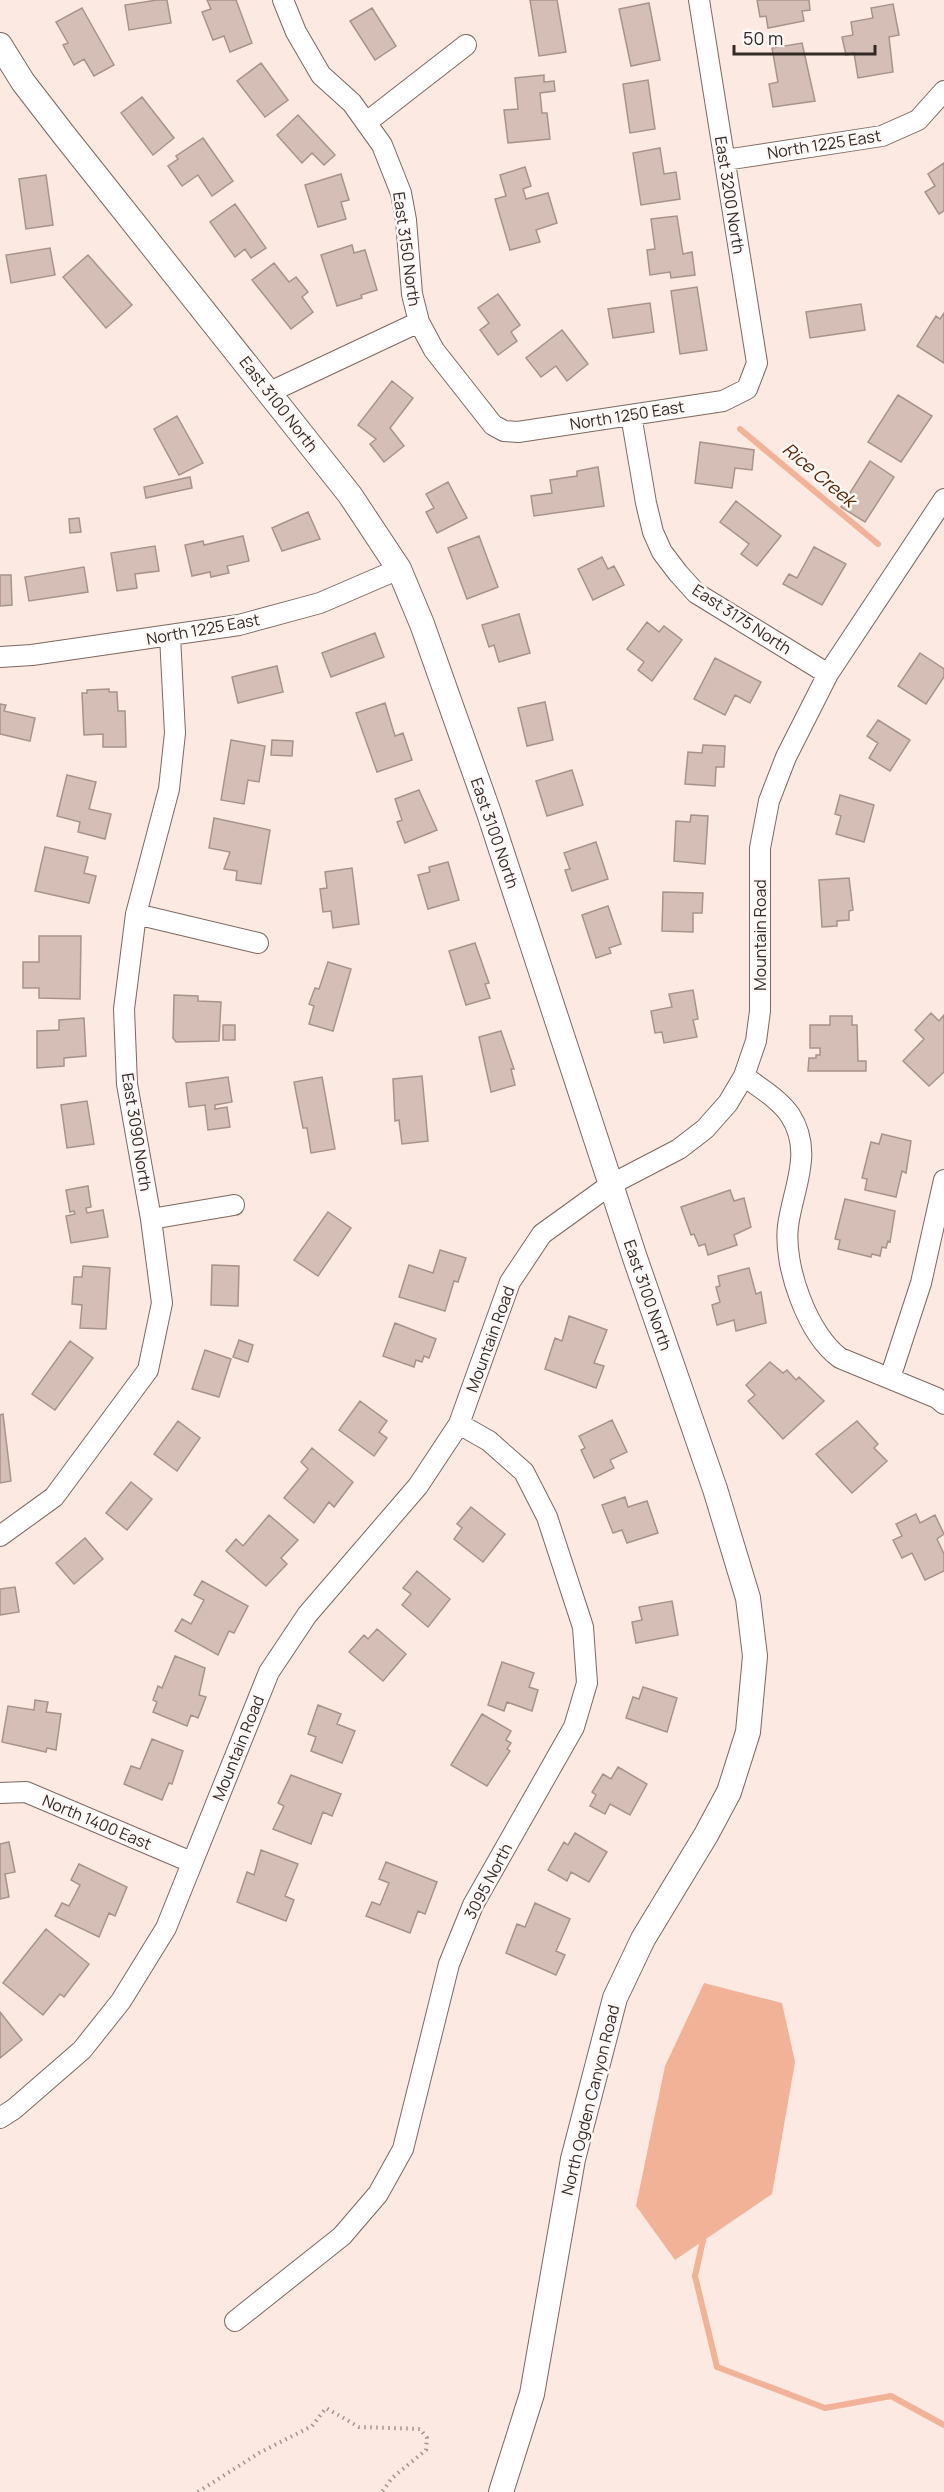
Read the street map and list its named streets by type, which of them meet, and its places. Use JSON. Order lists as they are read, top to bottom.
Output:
{
  "streets": {
    "main road": ["East 3100 North", "North Ogden Canyon Road"],
    "street": [
      "North 1225 East",
      "East 3200 North",
      "East 3150 North",
      "North 1250 East",
      "East 3175 North",
      "Mountain Road",
      "East 3090 North",
      "North 1400 East",
      "3095 North"
    ]
  },
  "crossings": [
    ["North 1225 East", "East 3200 North"],
    ["North 1225 East", "East 3100 North"],
    ["North 1225 East", "East 3090 North"],
    ["East 3200 North", "North 1250 East"],
    ["East 3150 North", "North 1250 East"],
    ["East 3100 North", "Mountain Road"],
    ["East 3100 North", "North Ogden Canyon Road"],
    ["North 1250 East", "East 3175 North"],
    ["East 3175 North", "Mountain Road"],
    ["Mountain Road", "North 1400 East"],
    ["Mountain Road", "3095 North"]
  ],
  "water": ["Rice Creek"],
  "scale_bar": "50 m"
}
